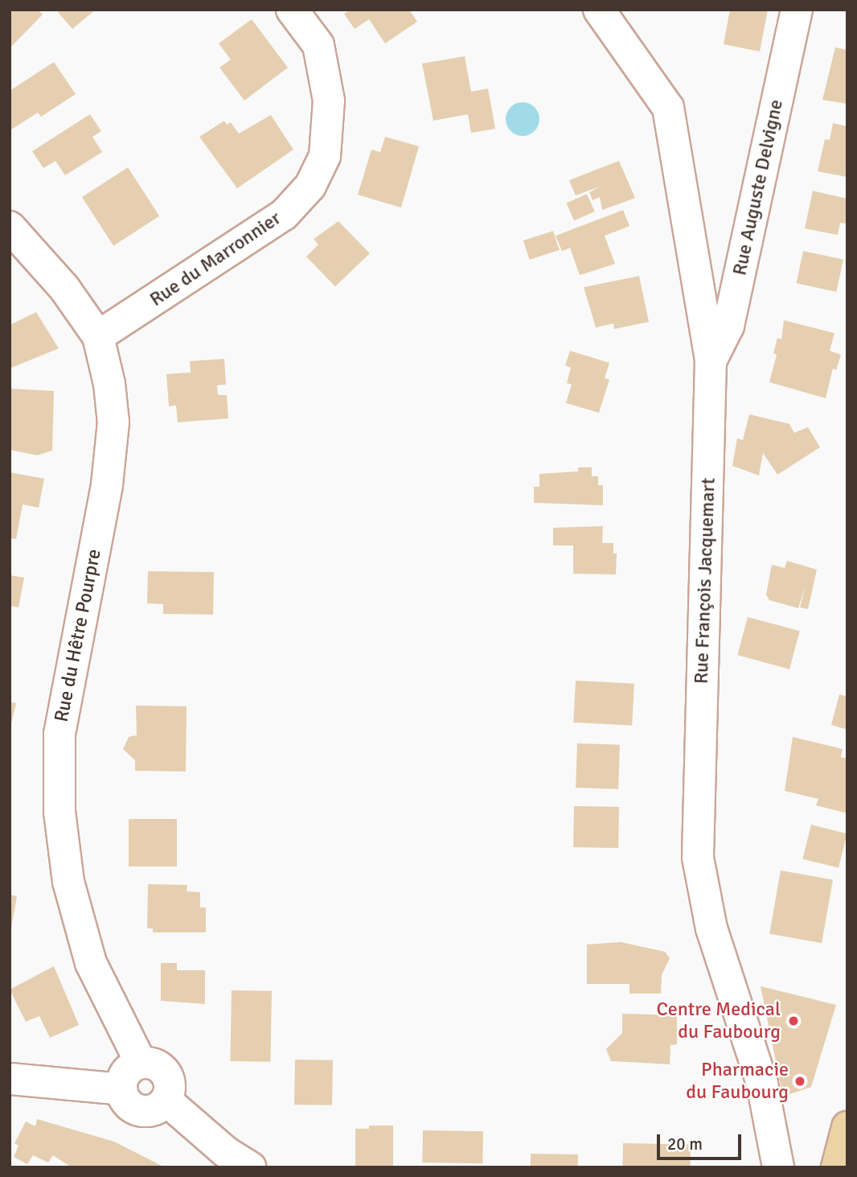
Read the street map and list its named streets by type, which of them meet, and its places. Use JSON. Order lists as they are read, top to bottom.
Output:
{
  "streets": {
    "street": [
      "Rue Auguste Delvigne",
      "Rue du Marronnier",
      "Rue François Jacquemart",
      "Rue du Hêtre Pourpre"
    ]
  },
  "crossings": [
    ["Rue Auguste Delvigne", "Rue François Jacquemart"],
    ["Rue du Marronnier", "Rue du Hêtre Pourpre"]
  ],
  "places": ["Centre Medical du Faubourg", "Pharmacie du Faubourg"],
  "scale_bar": "20 m"
}
